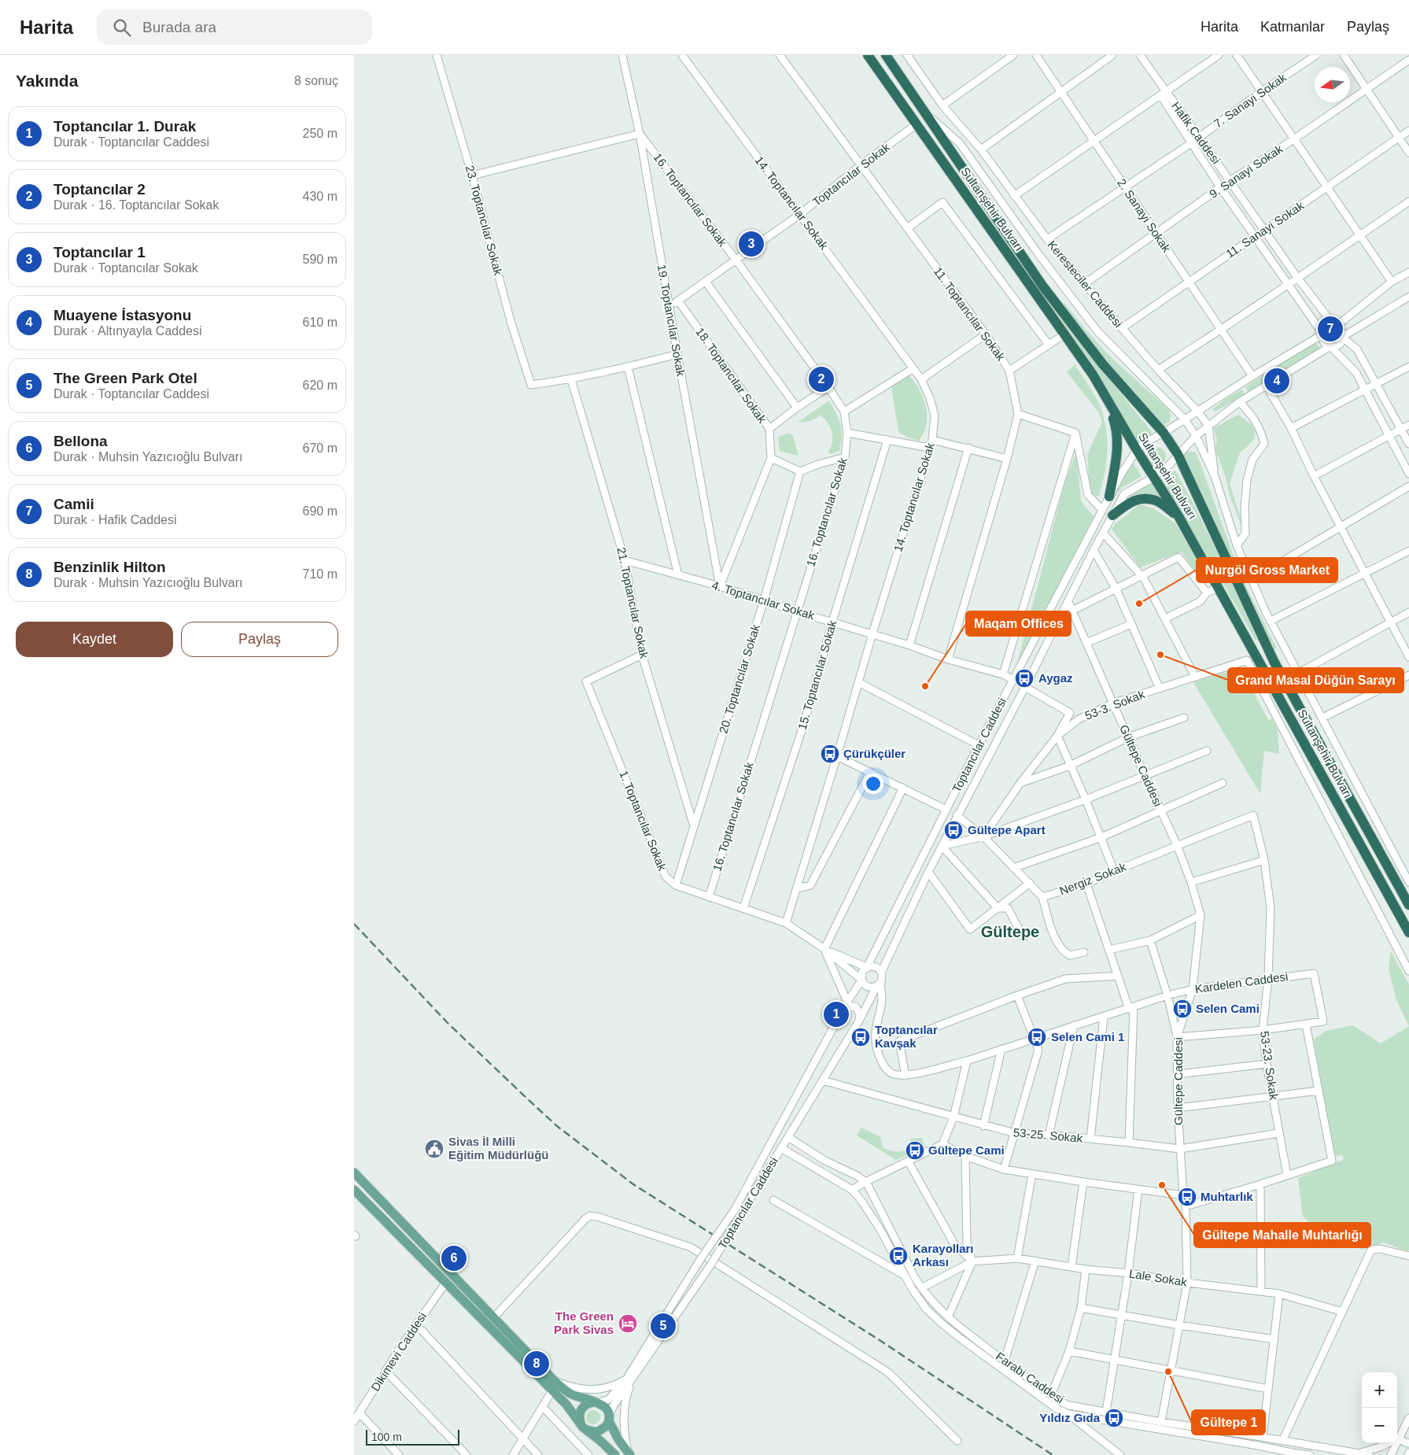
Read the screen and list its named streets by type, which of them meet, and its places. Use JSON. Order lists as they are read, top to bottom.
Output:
{
  "streets": {
    "highway": ["Sultanşehir Bulvarı"],
    "street": [
      "7. Sanayi Sokak",
      "Hafik Caddesi",
      "9. Sanayi Sokak",
      "Toptancılar Sokak",
      "16. Toptancılar Sokak",
      "14. Toptancılar Sokak",
      "2. Sanayi Sokak",
      "23. Toptancılar Sokak",
      "11. Sanayi Sokak",
      "Keresteciler Caddesi",
      "11. Toptancılar Sokak",
      "19. Toptancılar Sokak",
      "18. Toptancılar Sokak",
      "4. Toptancılar Sokak",
      "21. Toptancılar Sokak",
      "15. Toptancılar Sokak",
      "20. Toptancılar Sokak",
      "53-3. Sokak",
      "Toptancılar Caddesi",
      "Gültepe Caddesi",
      "1. Toptancılar Sokak",
      "Nergiz Sokak",
      "Kardelen Caddesi",
      "53-23. Sokak",
      "53-25. Sokak",
      "Lale Sokak",
      "Dikimevi Caddesi",
      "Farabi Caddesi"
    ]
  },
  "crossings": [
    ["7. Sanayi Sokak", "Hafik Caddesi"],
    ["7. Sanayi Sokak", "2. Sanayi Sokak"],
    ["7. Sanayi Sokak", "Keresteciler Caddesi"],
    ["Hafik Caddesi", "9. Sanayi Sokak"],
    ["Hafik Caddesi", "11. Sanayi Sokak"],
    ["Hafik Caddesi", "Toptancılar Caddesi"],
    ["9. Sanayi Sokak", "2. Sanayi Sokak"],
    ["9. Sanayi Sokak", "Keresteciler Caddesi"],
    ["Toptancılar Sokak", "16. Toptancılar Sokak"],
    ["Toptancılar Sokak", "14. Toptancılar Sokak"],
    ["Toptancılar Sokak", "Sultanşehir Bulvarı"],
    ["Toptancılar Sokak", "11. Toptancılar Sokak"],
    ["Toptancılar Sokak", "19. Toptancılar Sokak"],
    ["Toptancılar Sokak", "18. Toptancılar Sokak"],
    ["16. Toptancılar Sokak", "19. Toptancılar Sokak"],
    ["16. Toptancılar Sokak", "4. Toptancılar Sokak"],
    ["16. Toptancılar Sokak", "1. Toptancılar Sokak"],
    ["14. Toptancılar Sokak", "4. Toptancılar Sokak"],
    ["14. Toptancılar Sokak", "1. Toptancılar Sokak"],
    ["Sultanşehir Bulvarı", "Toptancılar Caddesi"],
    ["2. Sanayi Sokak", "11. Sanayi Sokak"],
    ["2. Sanayi Sokak", "Toptancılar Caddesi"],
    ["23. Toptancılar Sokak", "21. Toptancılar Sokak"],
    ["11. Sanayi Sokak", "Keresteciler Caddesi"],
    ["Keresteciler Caddesi", "Toptancılar Caddesi"],
    ["11. Toptancılar Sokak", "4. Toptancılar Sokak"],
    ["19. Toptancılar Sokak", "18. Toptancılar Sokak"],
    ["19. Toptancılar Sokak", "4. Toptancılar Sokak"],
    ["18. Toptancılar Sokak", "4. Toptancılar Sokak"],
    ["4. Toptancılar Sokak", "21. Toptancılar Sokak"],
    ["4. Toptancılar Sokak", "15. Toptancılar Sokak"],
    ["4. Toptancılar Sokak", "20. Toptancılar Sokak"],
    ["4. Toptancılar Sokak", "Toptancılar Caddesi"],
    ["21. Toptancılar Sokak", "20. Toptancılar Sokak"],
    ["21. Toptancılar Sokak", "1. Toptancılar Sokak"],
    ["15. Toptancılar Sokak", "1. Toptancılar Sokak"],
    ["20. Toptancılar Sokak", "1. Toptancılar Sokak"],
    ["53-3. Sokak", "Gültepe Caddesi"],
    ["Toptancılar Caddesi", "Gültepe Caddesi"],
    ["Toptancılar Caddesi", "1. Toptancılar Sokak"],
    ["Toptancılar Caddesi", "53-25. Sokak"],
    ["Toptancılar Caddesi", "Farabi Caddesi"],
    ["Gültepe Caddesi", "Nergiz Sokak"],
    ["Gültepe Caddesi", "Kardelen Caddesi"],
    ["Gültepe Caddesi", "53-25. Sokak"],
    ["Gültepe Caddesi", "Lale Sokak"],
    ["Gültepe Caddesi", "Farabi Caddesi"],
    ["Nergiz Sokak", "53-23. Sokak"],
    ["Kardelen Caddesi", "53-23. Sokak"],
    ["53-23. Sokak", "53-25. Sokak"]
  ],
  "districts": ["Gültepe"],
  "places": {
    "other": [
      "Nurgöl Gross Market",
      "Grand Masal Düğün Sarayı",
      "Maqam Offices",
      "Gültepe Mahalle Muhtarlığı",
      "Gültepe 1"
    ],
    "bus stop": [
      "Aygaz",
      "Çürükçüler",
      "Gültepe Apart",
      "Selen Cami",
      "Toptancılar Kavşak",
      "Selen Cami 1",
      "Gültepe Cami",
      "Muhtarlık",
      "Karayolları Arkası",
      "Yıldız Gıda"
    ],
    "public building": ["Sivas İl Milli Eğitim Müdürlüğü"],
    "hotel": ["The Green Park Sivas"]
  },
  "scale_bar": "100 m",
  "north": "left",
  "page": {
    "header": "Harita",
    "search": "Burada ara",
    "nav": ["Harita", "Katmanlar", "Paylaş"],
    "heading": ["Yakında", "8 sonuç"],
    "list": [
      {
        "mark": "1",
        "name": "Toptancılar 1. Durak",
        "note": "Durak · Toptancılar Caddesi",
        "value": "250 m"
      },
      {
        "mark": "2",
        "name": "Toptancılar 2",
        "note": "Durak · 16. Toptancılar Sokak",
        "value": "430 m"
      },
      {
        "mark": "3",
        "name": "Toptancılar 1",
        "note": "Durak · Toptancılar Sokak",
        "value": "590 m"
      },
      {
        "mark": "4",
        "name": "Muayene İstasyonu",
        "note": "Durak · Altınyayla Caddesi",
        "value": "610 m"
      },
      {
        "mark": "5",
        "name": "The Green Park Otel",
        "note": "Durak · Toptancılar Caddesi",
        "value": "620 m"
      },
      {
        "mark": "6",
        "name": "Bellona",
        "note": "Durak · Muhsin Yazıcıoğlu Bulvarı",
        "value": "670 m"
      },
      {
        "mark": "7",
        "name": "Camii",
        "note": "Durak · Hafik Caddesi",
        "value": "690 m"
      },
      {
        "mark": "8",
        "name": "Benzinlik Hilton",
        "note": "Durak · Muhsin Yazıcıoğlu Bulvarı",
        "value": "710 m"
      }
    ],
    "pins": [
      "3",
      "7",
      "2",
      "4",
      "1",
      "6",
      "5",
      "8"
    ],
    "buttons": ["Kaydet", "Paylaş"],
    "map_buttons": ["+", "−"],
    "scale": "100 m"
  }
}
